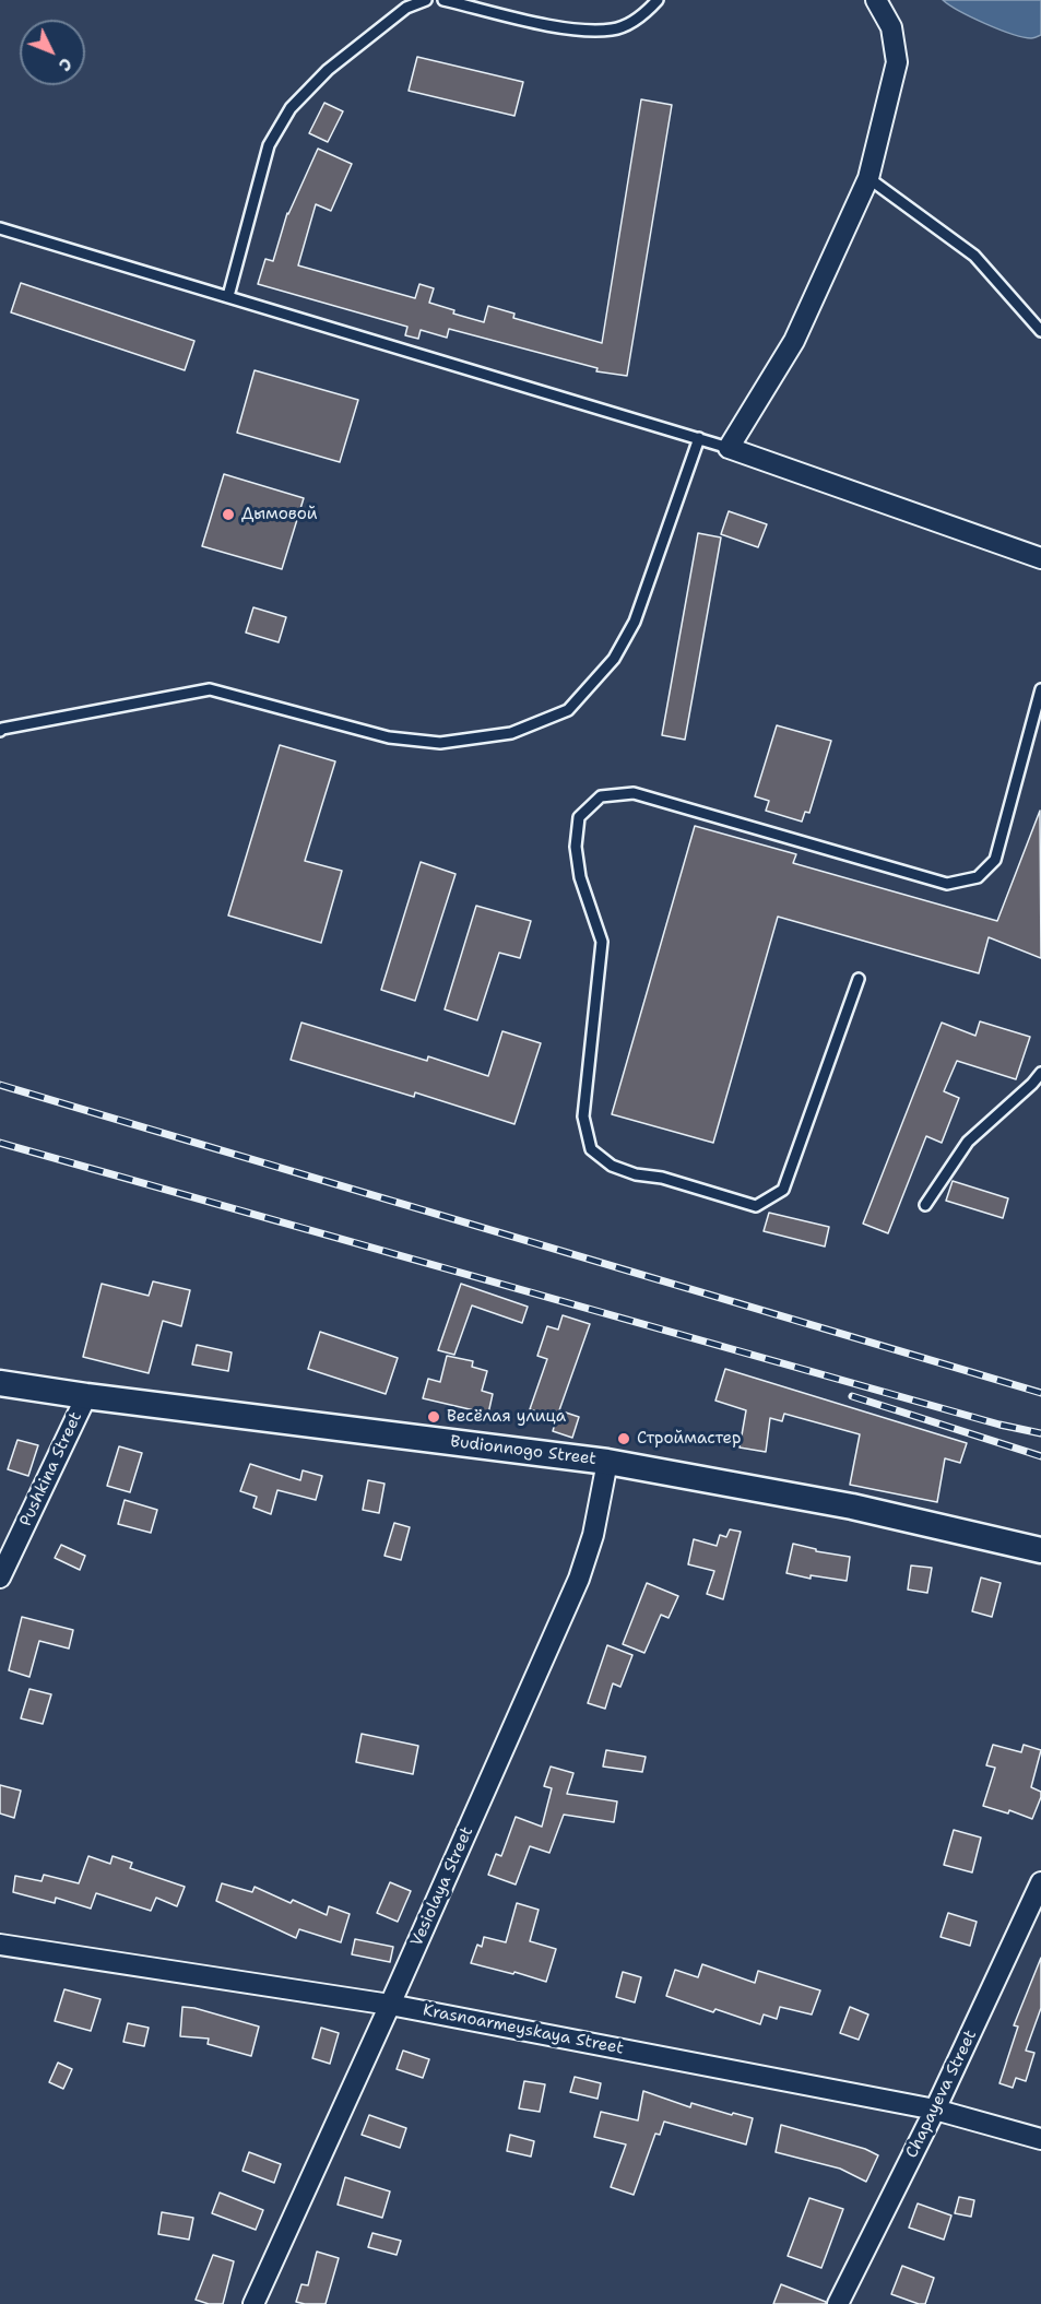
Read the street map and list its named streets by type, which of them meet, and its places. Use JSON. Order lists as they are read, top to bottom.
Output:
{
  "streets": {
    "street": [
      "Budionnogo Street",
      "Pushkina Street",
      "Vesiolaya Street",
      "Krasnoarmeyskaya Street",
      "Chapayeva Street"
    ]
  },
  "crossings": [
    ["Budionnogo Street", "Pushkina Street"],
    ["Budionnogo Street", "Vesiolaya Street"],
    ["Vesiolaya Street", "Krasnoarmeyskaya Street"],
    ["Krasnoarmeyskaya Street", "Chapayeva Street"]
  ],
  "places": ["Дымовой", "Весёлая улица", "Строймастер"],
  "north": "bottom right"
}
